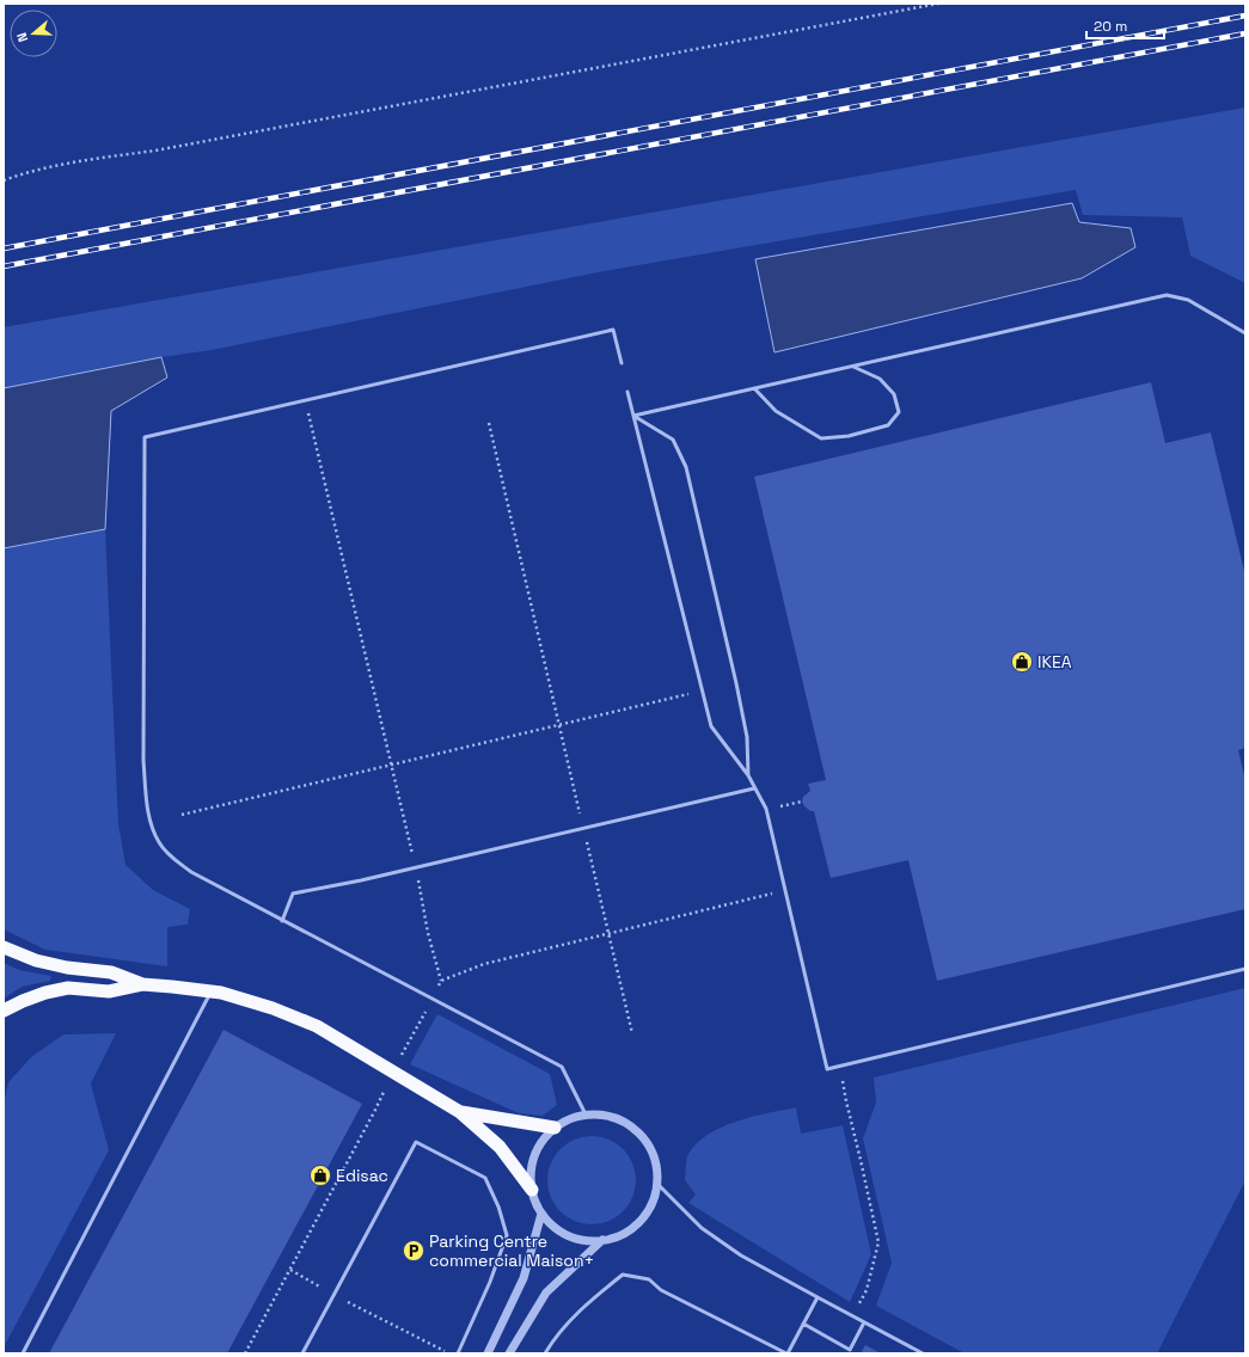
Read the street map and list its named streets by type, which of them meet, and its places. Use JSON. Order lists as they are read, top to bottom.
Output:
{
  "places": {
    "shop": ["IKEA", "Edisac"],
    "parking": ["Parking Centre commercial Maison+"]
  },
  "scale_bar": "20 m",
  "north": "left"
}
